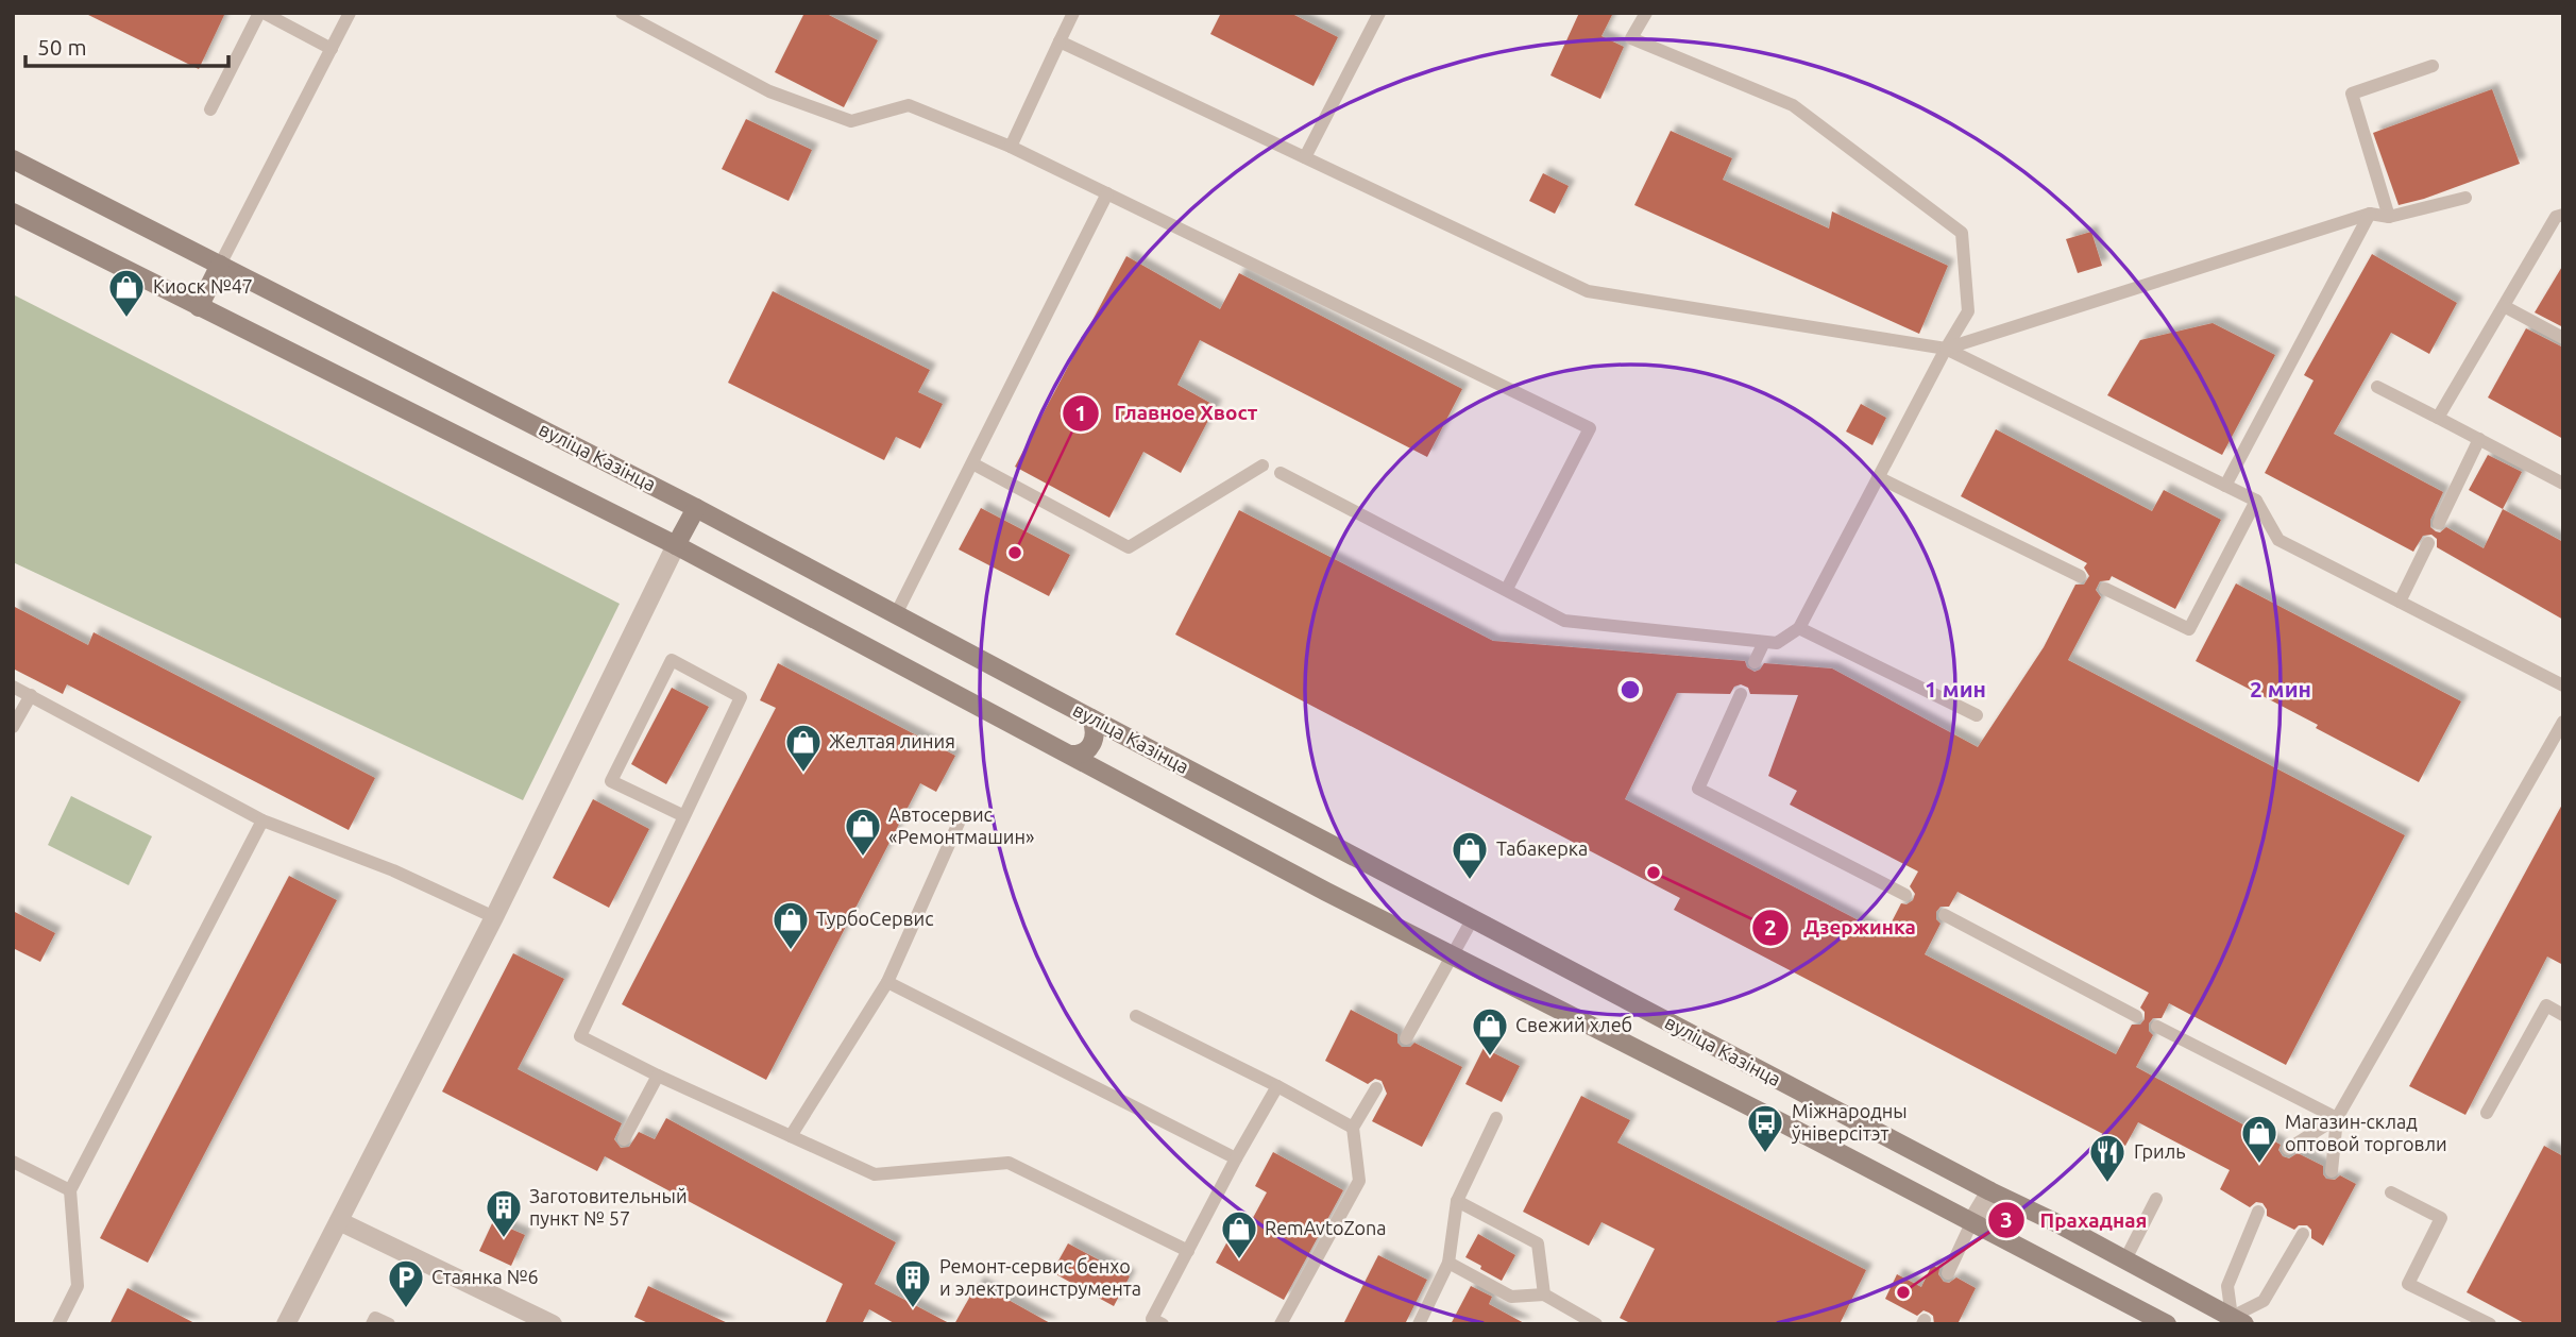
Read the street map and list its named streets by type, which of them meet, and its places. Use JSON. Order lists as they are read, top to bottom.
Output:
{
  "streets": {
    "main road": ["вуліца Казінца"]
  },
  "places": {
    "shop": [
      "Киоск №47",
      "Желтая линия",
      "Автосервис «Ремонтмашин»",
      "Табакерка",
      "ТурбоСервис",
      "Свежий хлеб",
      "Магазин-склад оптовой торговли",
      "RemAvtoZona"
    ],
    "other": ["Главное Хвост", "Дзержинка", "Прахадная"],
    "bus stop": ["Міжнародны ўніверсітэт"],
    "restaurant": ["Гриль"],
    "building": ["Заготовительный пункт № 57", "Ремонт-сервис бенхо и электроинструмента"],
    "parking": ["Стаянка №6"]
  },
  "scale_bar": "50 m",
  "rings": ["1 мин", "2 мин"]
}
